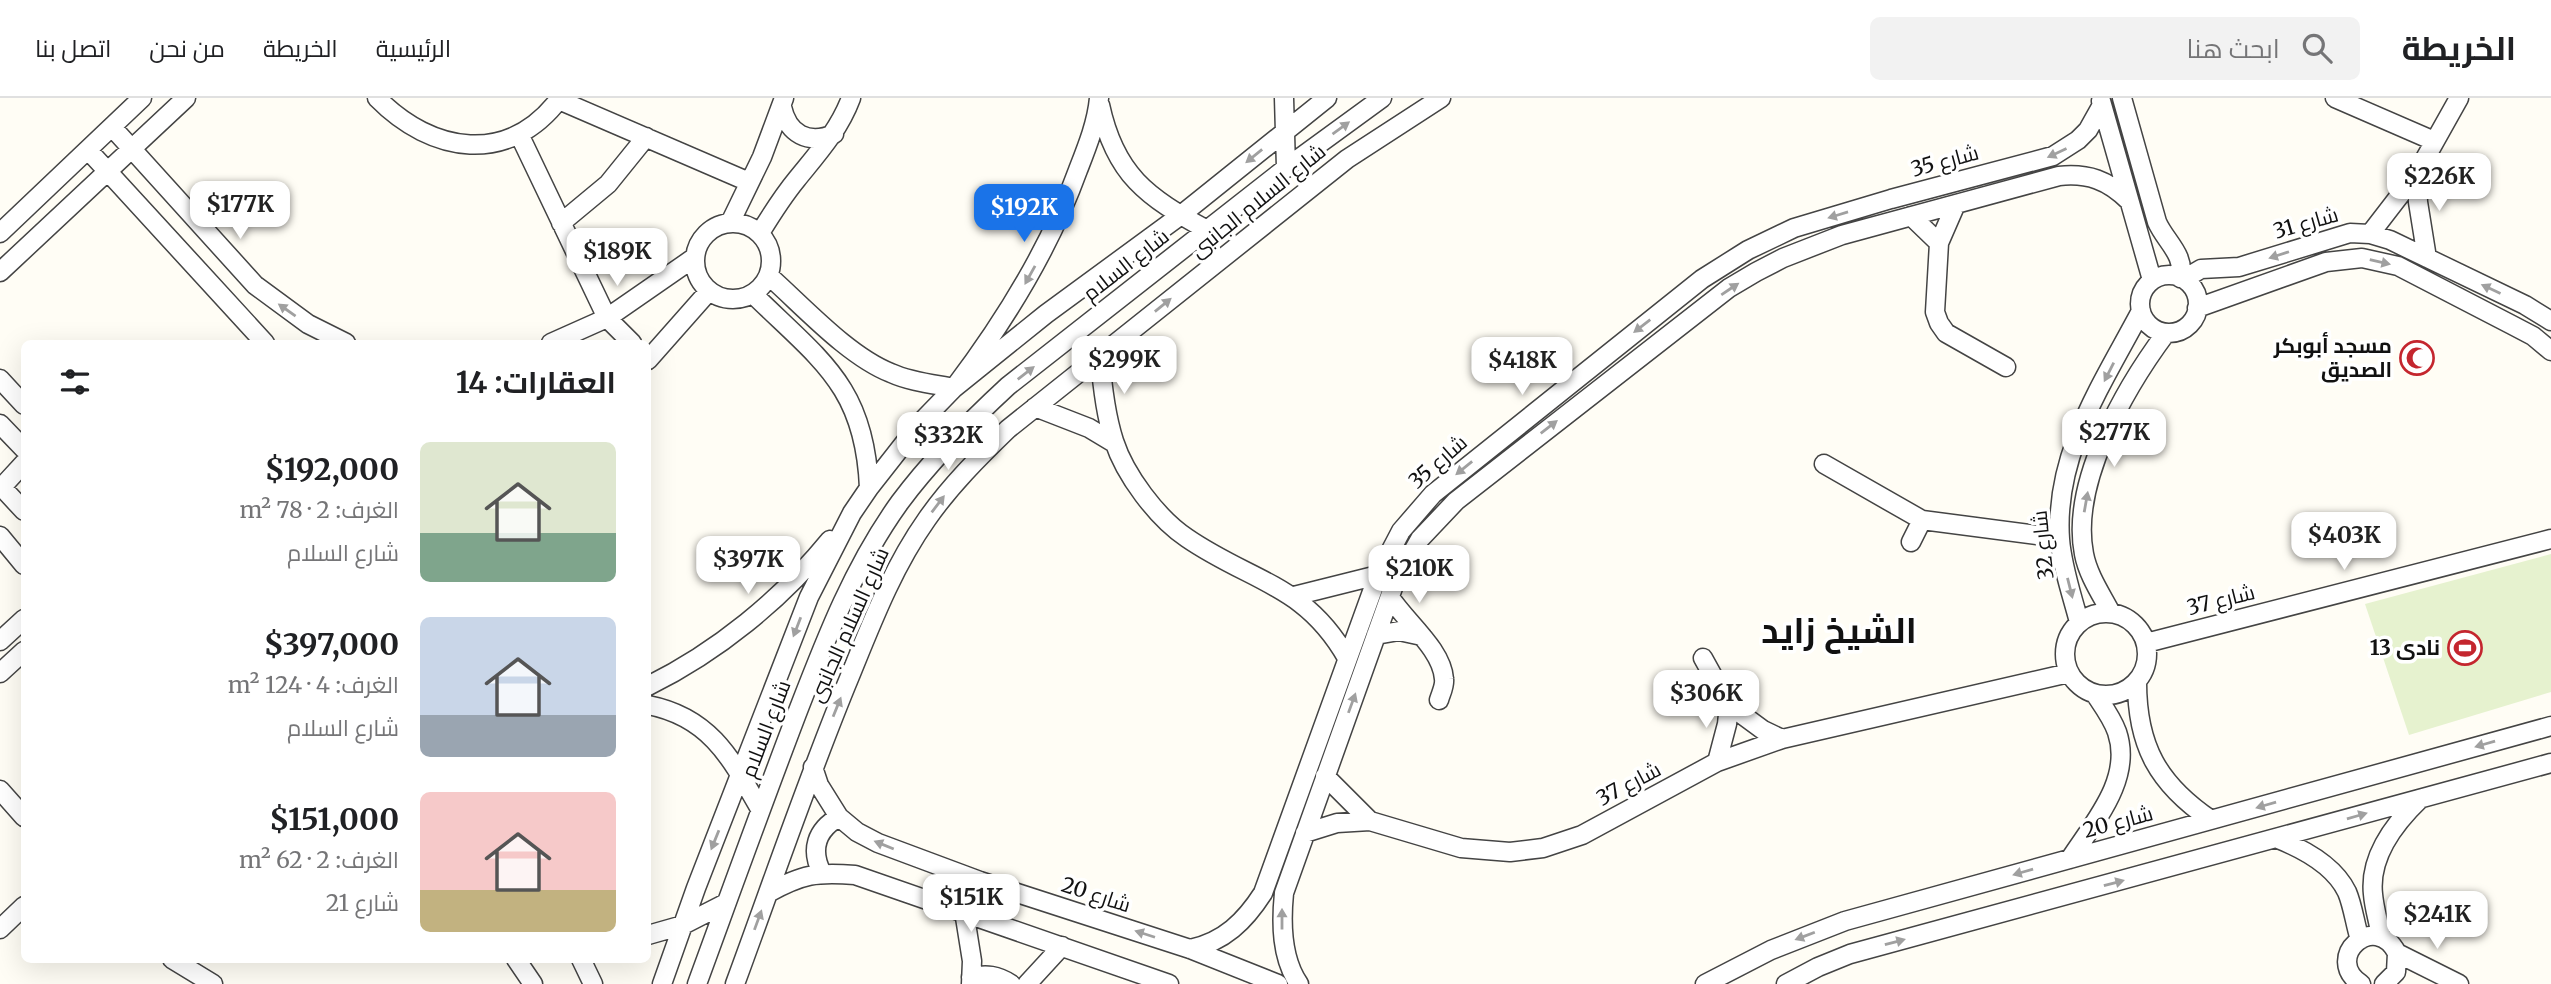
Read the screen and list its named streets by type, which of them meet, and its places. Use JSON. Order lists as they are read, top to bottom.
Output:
{
  "streets": {
    "street": [
      "شارع 35",
      "شارع السلام الجانبى",
      "شارع 31",
      "شارع السلام",
      "شارع 32",
      "شارع 37",
      "شارع 20"
    ]
  },
  "crossings": [
    ["شارع 35", "شارع 31"],
    ["شارع 35", "شارع 32"],
    ["شارع 35", "شارع 37"],
    ["شارع 35", "شارع 20"],
    ["شارع السلام الجانبى", "شارع 20"],
    ["شارع 31", "شارع 32"],
    ["شارع 32", "شارع 37"]
  ],
  "districts": ["الشيخ زايد"],
  "places": {
    "mosque": ["مسجد أبوبكر الصديق"],
    "sports": ["نادى 13"]
  },
  "page": {
    "header": "الخريطة",
    "search": "ابحث هنا",
    "nav": [
      "الرئيسية",
      "الخريطة",
      "من نحن",
      "اتصل بنا"
    ],
    "price": [
      "$226K",
      "$177K",
      "$192K",
      "$189K",
      "$299K",
      "$418K",
      "$277K",
      "$332K",
      "$403K",
      "$397K",
      "$210K",
      "$306K",
      "$151K",
      "$241K"
    ],
    "heading": "العقارات: 14",
    "list": [
      {
        "name": "$192,000",
        "note": "الغرف: 2 · 78 m² · شارع السلام"
      },
      {
        "name": "$397,000",
        "note": "الغرف: 4 · 124 m² · شارع السلام"
      },
      {
        "name": "$151,000",
        "note": "الغرف: 2 · 62 m² · شارع 21"
      }
    ]
  }
}
